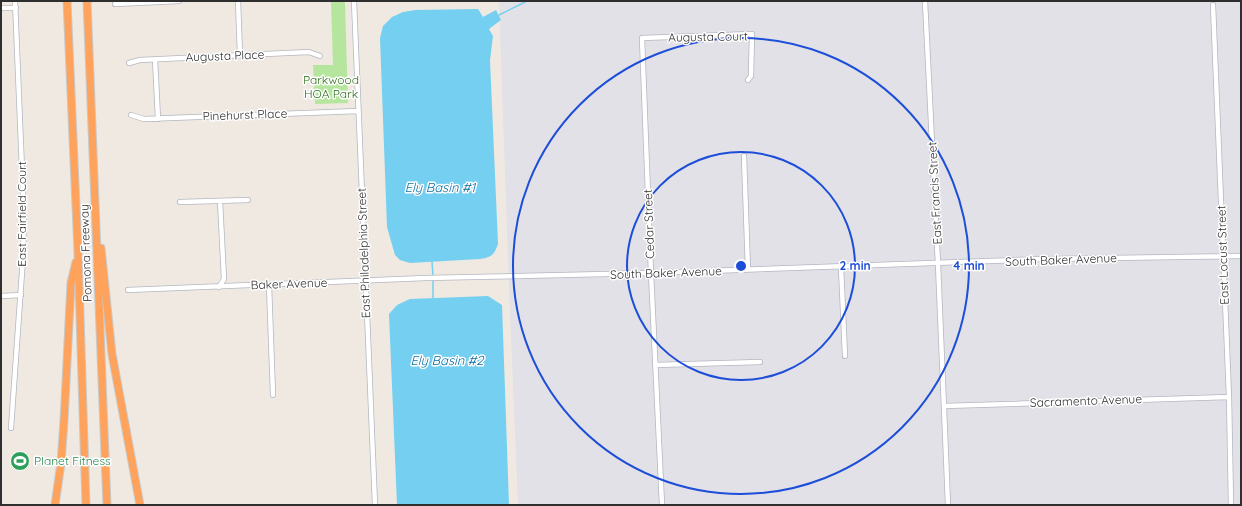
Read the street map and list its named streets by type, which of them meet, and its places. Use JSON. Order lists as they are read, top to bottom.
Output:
{
  "streets": {
    "highway": ["Pomona Freeway"],
    "street": [
      "Augusta Court",
      "Augusta Place",
      "Pinehurst Place",
      "East Francis Street",
      "East Fairfield Court",
      "Cedar Street",
      "East Philadelphia Street",
      "East Locust Street",
      "South Baker Avenue",
      "Baker Avenue",
      "Sacramento Avenue"
    ]
  },
  "crossings": [
    ["Augusta Court", "Cedar Street"],
    ["Pinehurst Place", "East Philadelphia Street"],
    ["East Francis Street", "South Baker Avenue"],
    ["East Francis Street", "Sacramento Avenue"],
    ["Cedar Street", "South Baker Avenue"],
    ["East Philadelphia Street", "Baker Avenue"],
    ["East Locust Street", "South Baker Avenue"],
    ["East Locust Street", "Sacramento Avenue"],
    ["South Baker Avenue", "Baker Avenue"]
  ],
  "water": ["Ely Basin #1", "Ely Basin #2"],
  "parks": ["Parkwood HOA Park"],
  "places": {
    "sports": ["Planet Fitness"]
  },
  "rings": ["2 min", "4 min"]
}
